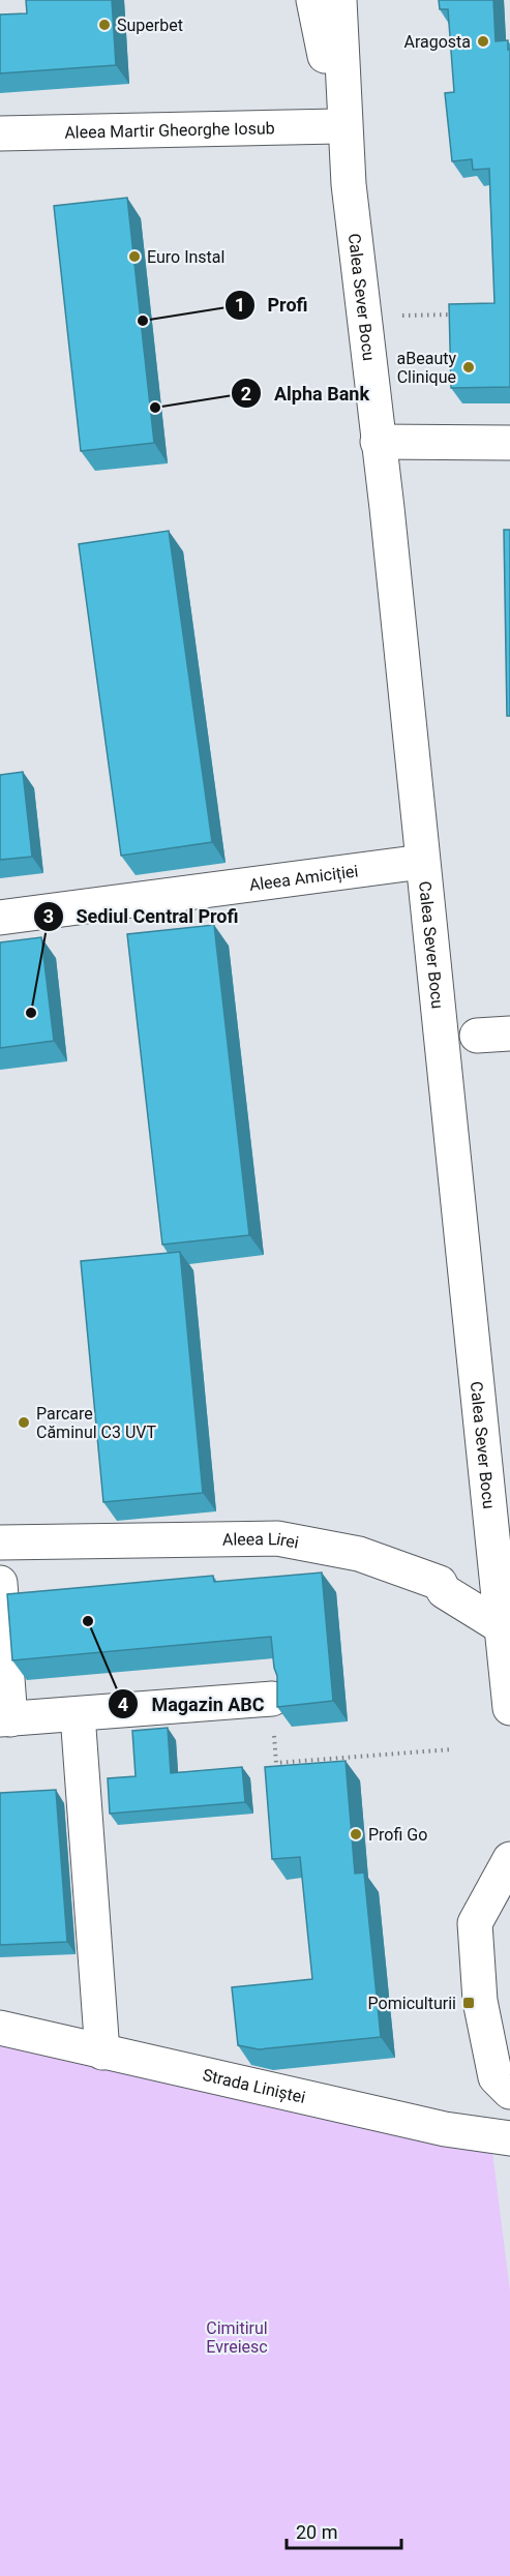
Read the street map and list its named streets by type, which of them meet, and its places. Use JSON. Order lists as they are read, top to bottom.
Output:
{
  "streets": {
    "street": [
      "Aleea Martir Gheorghe Iosub",
      "Calea Sever Bocu",
      "Aleea Amiciției",
      "Aleea Lirei",
      "Strada Liniștei"
    ]
  },
  "crossings": [
    ["Aleea Martir Gheorghe Iosub", "Calea Sever Bocu"],
    ["Calea Sever Bocu", "Aleea Amiciției"],
    ["Calea Sever Bocu", "Aleea Lirei"]
  ],
  "parks": ["Cimitirul Evreiesc"],
  "places": {
    "other": [
      "Superbet",
      "Aragosta",
      "Euro Instal",
      "Profi",
      "aBeauty Clinique",
      "Alpha Bank",
      "Sediul Central Profi",
      "Parcare Căminul C3 UVT",
      "Magazin ABC",
      "Profi Go"
    ],
    "transit": ["Pomiculturii"]
  },
  "scale_bar": "20 m"
}
